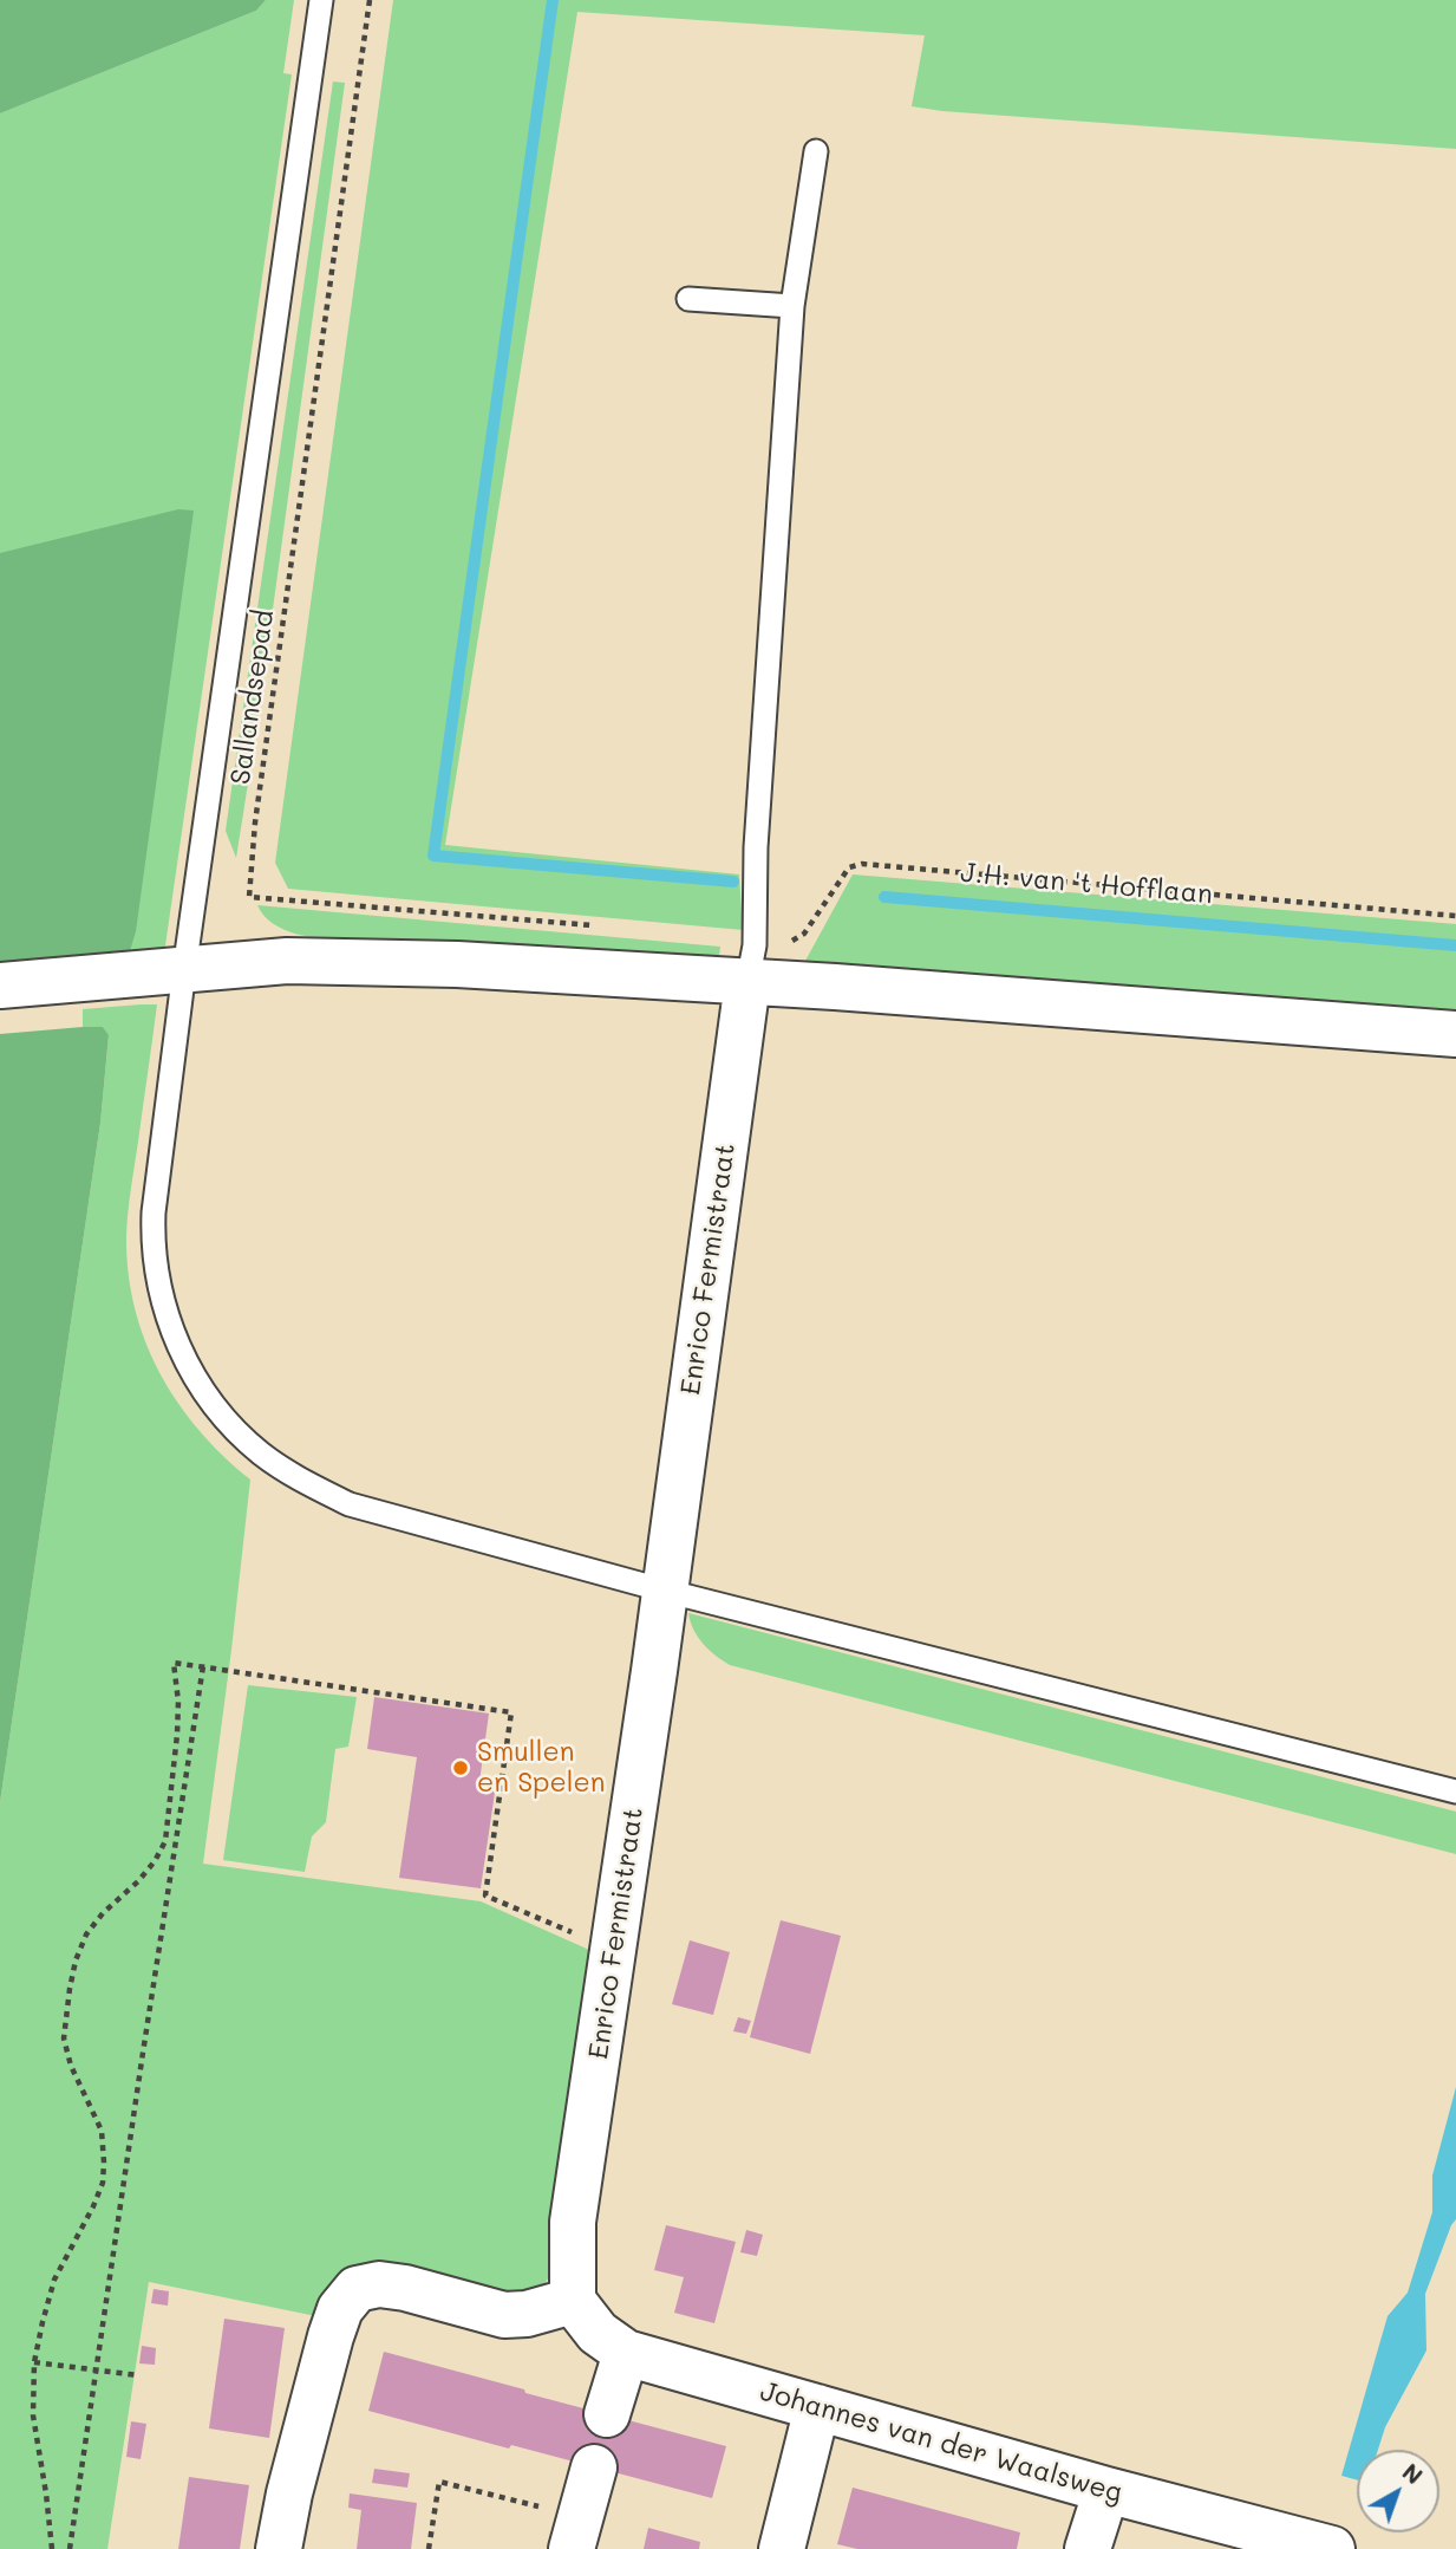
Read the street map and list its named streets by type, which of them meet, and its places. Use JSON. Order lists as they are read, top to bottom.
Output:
{
  "streets": {
    "street": ["Enrico Fermistraat", "Johannes van der Waalsweg"],
    "path": ["Sallandsepad", "J.H. van 't Hofflaan"]
  },
  "crossings": [
    ["J.H. van 't Hofflaan", "Enrico Fermistraat"],
    ["Enrico Fermistraat", "Johannes van der Waalsweg"]
  ],
  "places": ["Smullen en Spelen"],
  "north": "top right"
}
